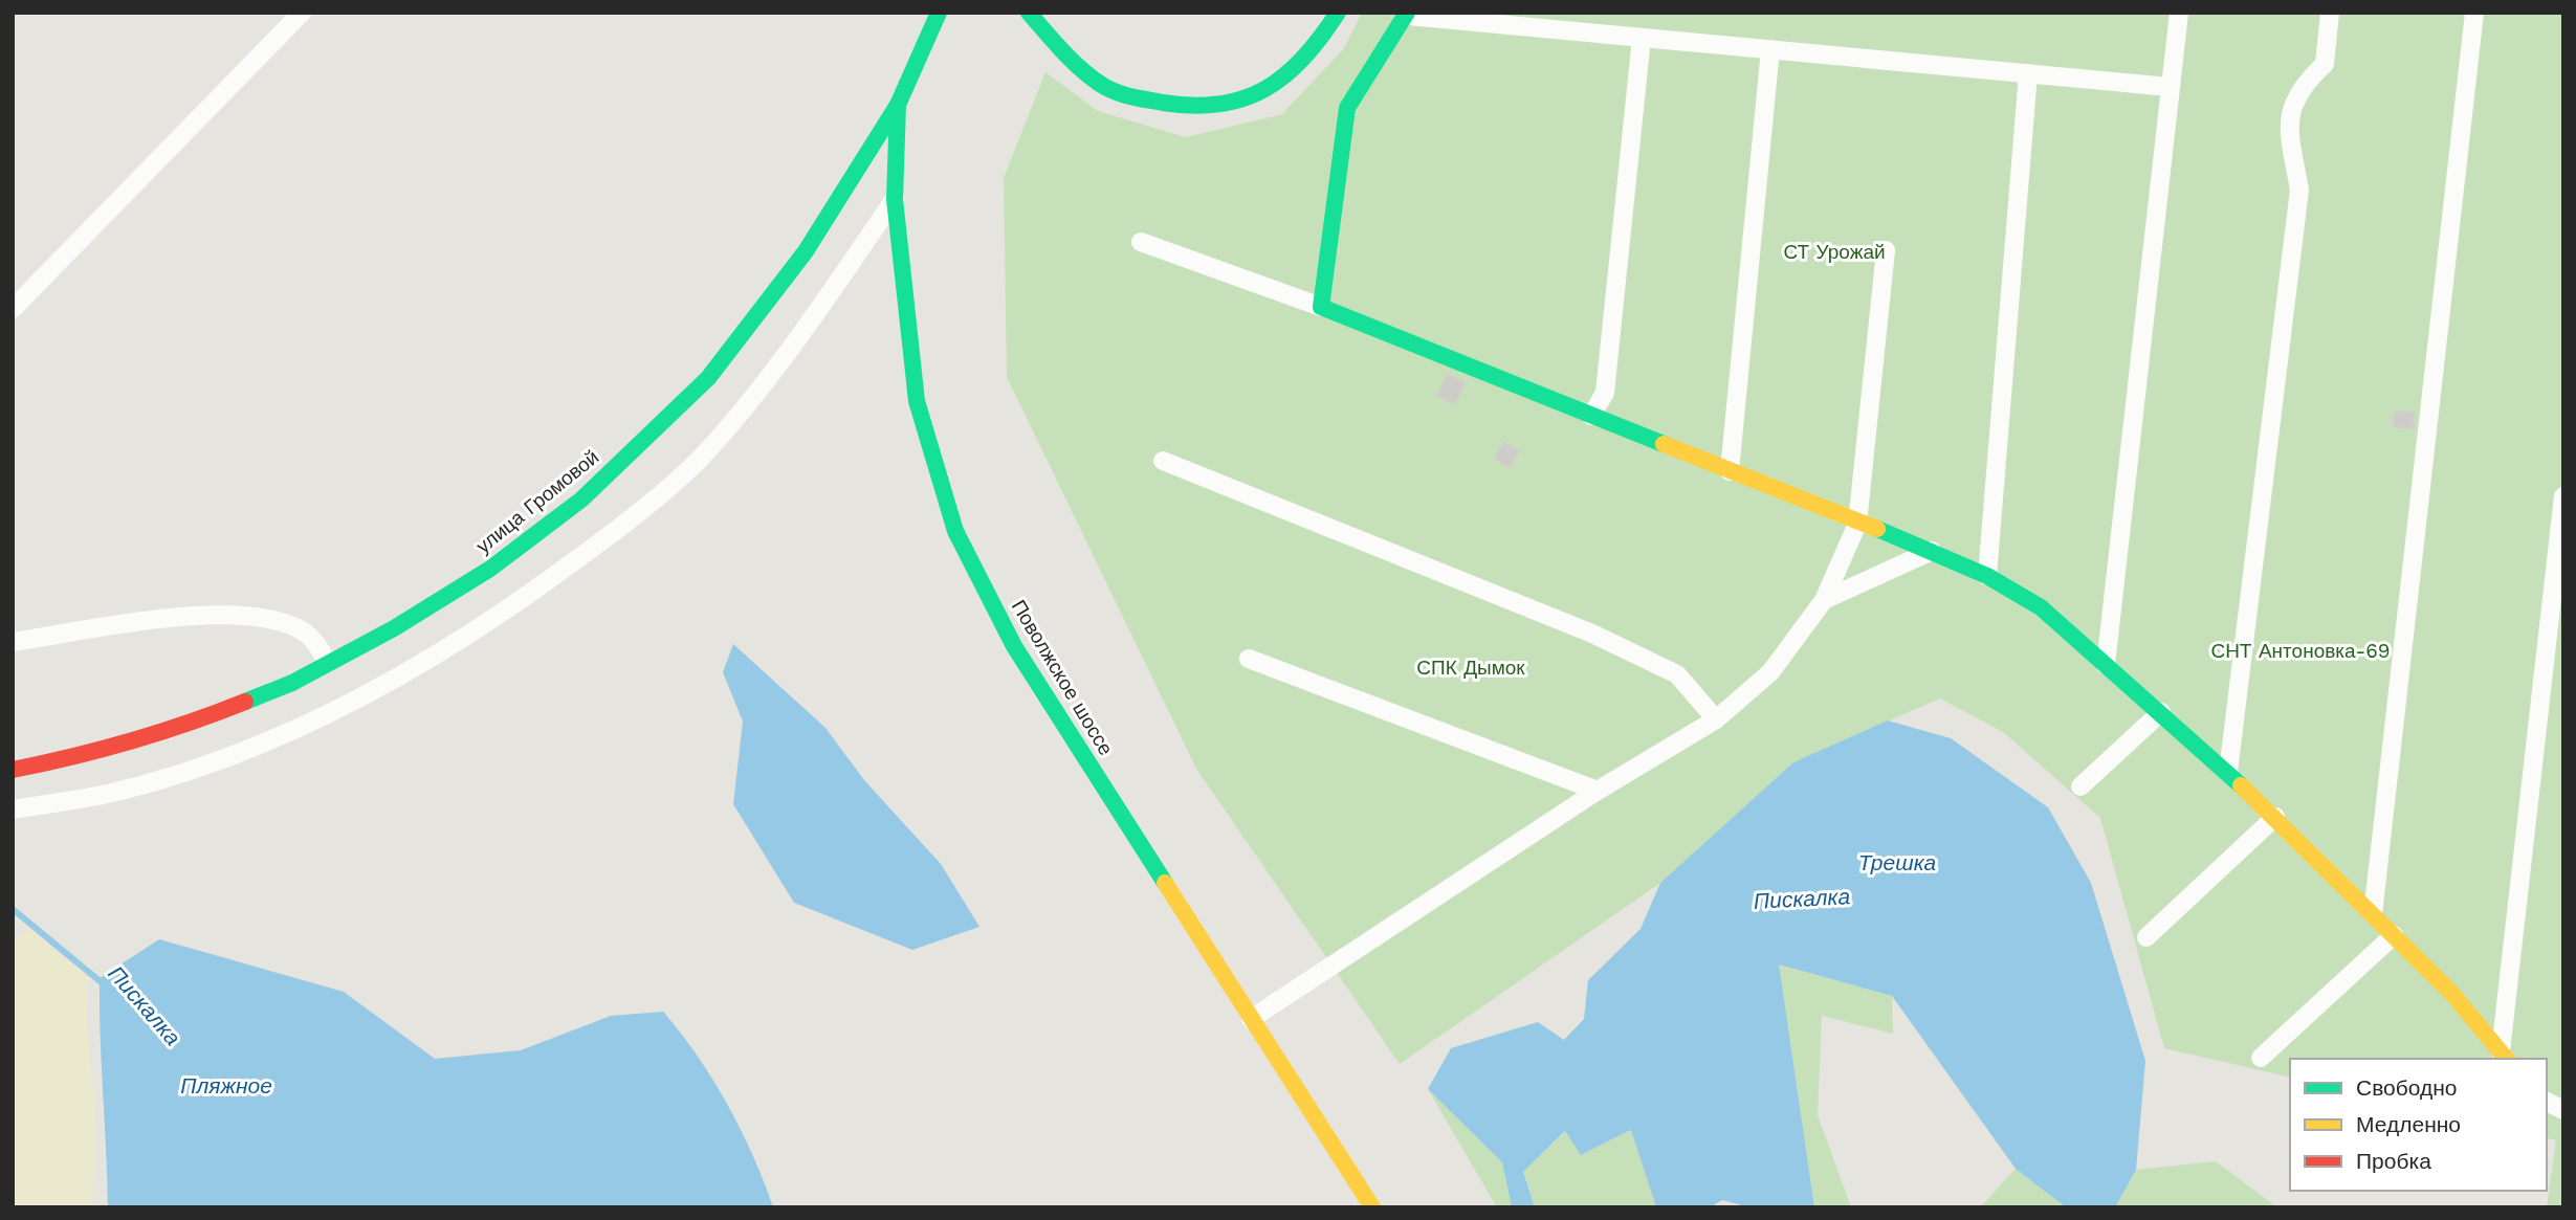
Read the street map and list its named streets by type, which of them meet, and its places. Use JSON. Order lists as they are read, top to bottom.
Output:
{
  "streets": {
    "main road": ["улица Громовой", "Поволжское шоссе"]
  },
  "crossings": [
    ["улица Громовой", "Поволжское шоссе"]
  ],
  "water": ["Трешка", "Пискалка", "Пляжное"],
  "parks": ["СТ Урожай", "СНТ Антоновка-69", "СПК Дымок"],
  "legend": ["Свободно", "Медленно", "Пробка"]
}
